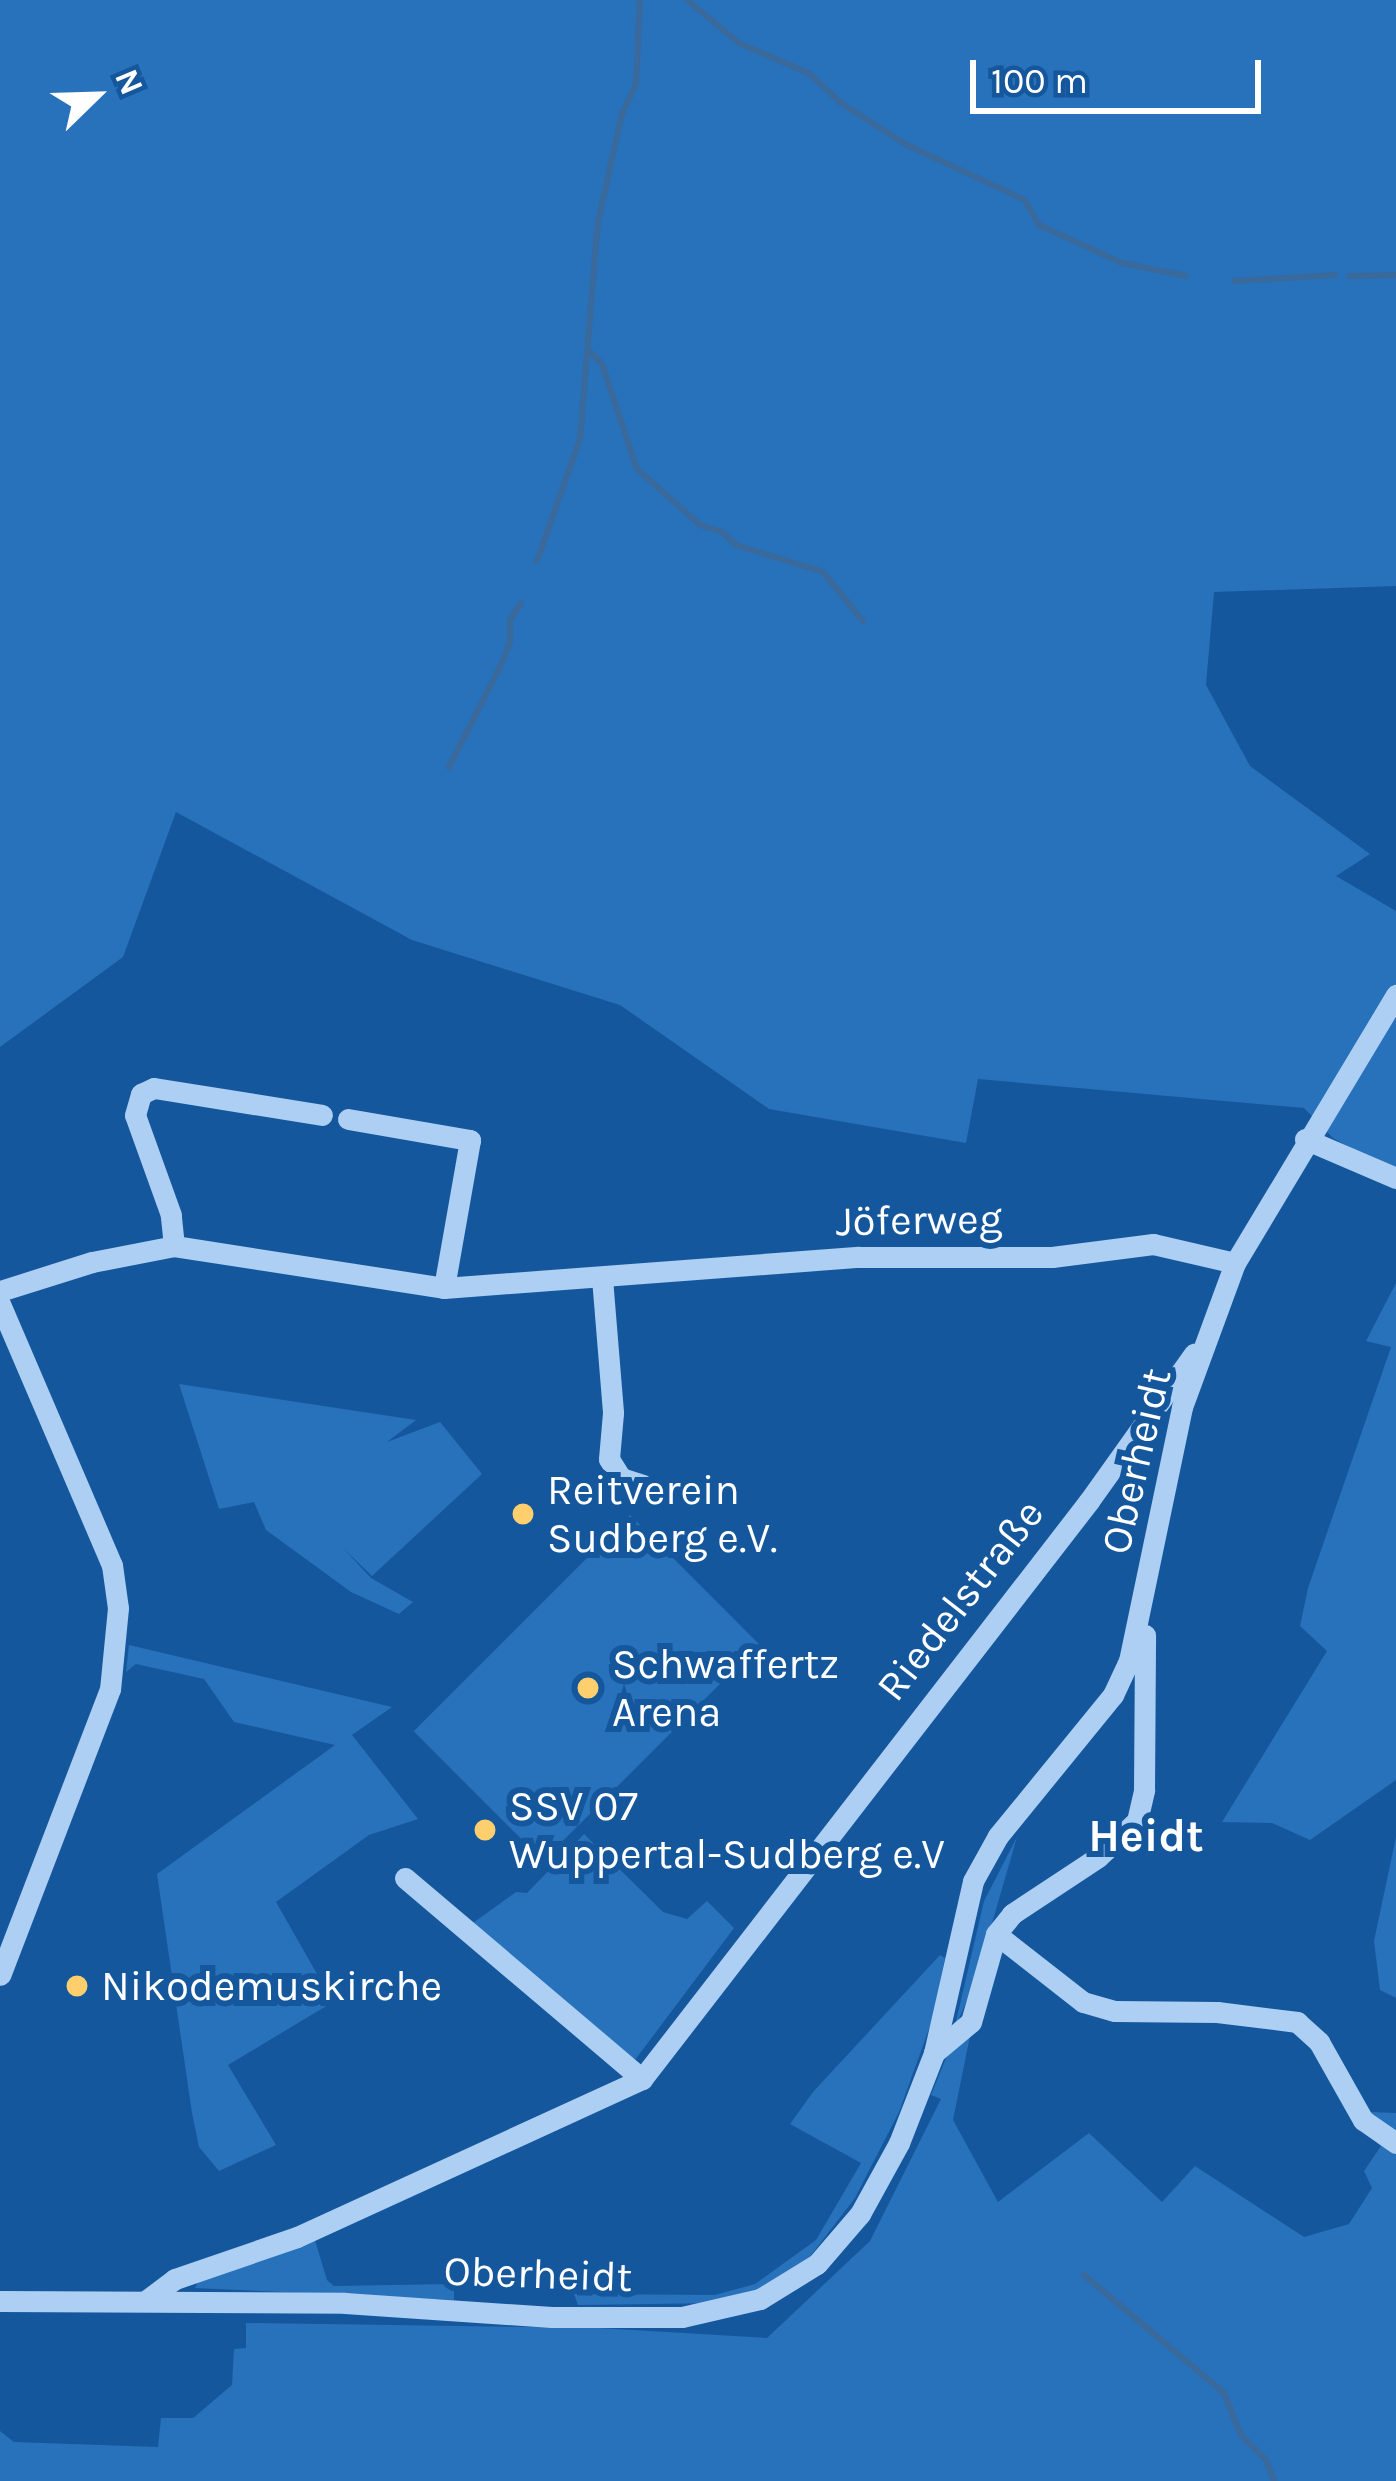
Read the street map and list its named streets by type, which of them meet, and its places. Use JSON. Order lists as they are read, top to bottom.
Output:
{
  "streets": {
    "street": ["Jöferweg", "Oberheidt", "Riedelstraße"]
  },
  "crossings": [
    ["Oberheidt", "Riedelstraße"]
  ],
  "districts": ["Heidt"],
  "places": [
    "Reitverein Sudberg e.V.",
    "Schwaffertz Arena",
    "SSV 07 Wuppertal-Sudberg e.V",
    "Nikodemuskirche"
  ],
  "scale_bar": "100 m",
  "north": "top right"
}
